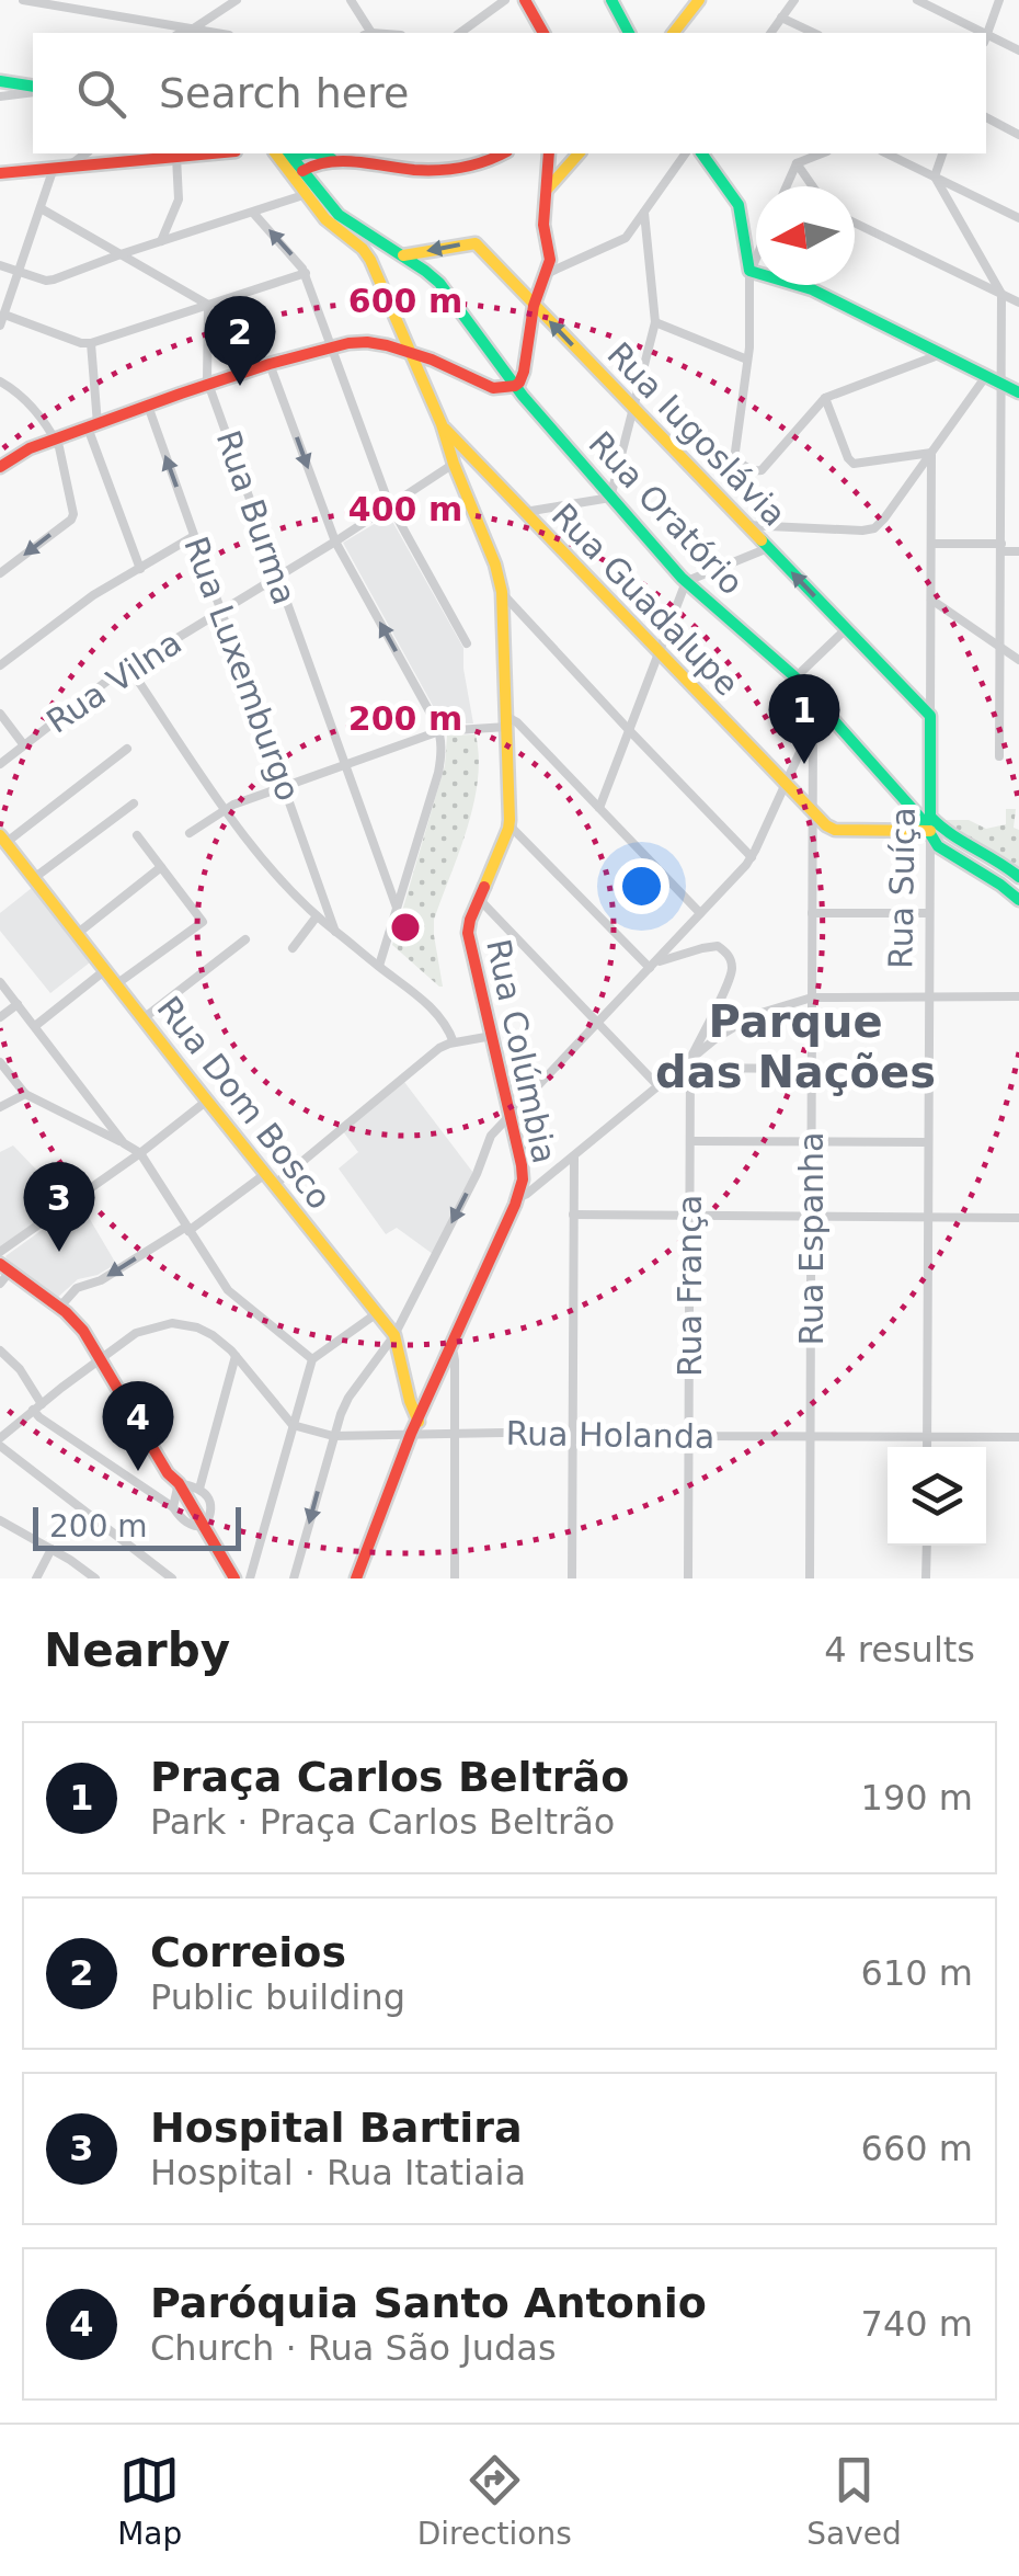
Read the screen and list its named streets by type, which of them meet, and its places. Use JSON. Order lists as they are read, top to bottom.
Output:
{
  "streets": {
    "main road": [
      "Rua Iugoslávia",
      "Rua Oratório",
      "Rua Guadalupe",
      "Rua Suíça",
      "Rua Colúmbia",
      "Rua Dom Bosco"
    ],
    "street": [
      "Rua Burma",
      "Rua Luxemburgo",
      "Rua Vilna",
      "Rua Espanha",
      "Rua França",
      "Rua Holanda"
    ]
  },
  "crossings": [
    ["Rua Iugoslávia", "Rua Oratório"],
    ["Rua Iugoslávia", "Rua Suíça"],
    ["Rua Oratório", "Rua Suíça"],
    ["Rua Oratório", "Rua Colúmbia"],
    ["Rua Oratório", "Rua Espanha"],
    ["Rua Burma", "Rua Vilna"],
    ["Rua Guadalupe", "Rua Colúmbia"],
    ["Rua Guadalupe", "Rua Espanha"],
    ["Rua Luxemburgo", "Rua Vilna"],
    ["Rua Vilna", "Rua Colúmbia"],
    ["Rua Suíça", "Rua Holanda"],
    ["Rua Colúmbia", "Rua Dom Bosco"],
    ["Rua Colúmbia", "Rua Holanda"],
    ["Rua Dom Bosco", "Rua Holanda"],
    ["Rua Espanha", "Rua Holanda"],
    ["Rua França", "Rua Holanda"]
  ],
  "one_way": ["Rua Iugoslávia"],
  "districts": ["Parque das Nações"],
  "scale_bar": "200 m",
  "north": "left",
  "page": {
    "search": "Search here",
    "pins": [
      "2",
      "1",
      "3",
      "4"
    ],
    "scale": "200 m",
    "heading": ["Nearby", "4 results"],
    "list": [
      {
        "mark": "1",
        "name": "Praça Carlos Beltrão",
        "note": "Park · Praça Carlos Beltrão",
        "value": "190 m"
      },
      {
        "mark": "2",
        "name": "Correios",
        "note": "Public building",
        "value": "610 m"
      },
      {
        "mark": "3",
        "name": "Hospital Bartira",
        "note": "Hospital · Rua Itatiaia",
        "value": "660 m"
      },
      {
        "mark": "4",
        "name": "Paróquia Santo Antonio",
        "note": "Church · Rua São Judas",
        "value": "740 m"
      }
    ],
    "nav": ["Map", "Directions", "Saved"]
  },
  "rings": ["600 m", "400 m", "200 m"]
}
